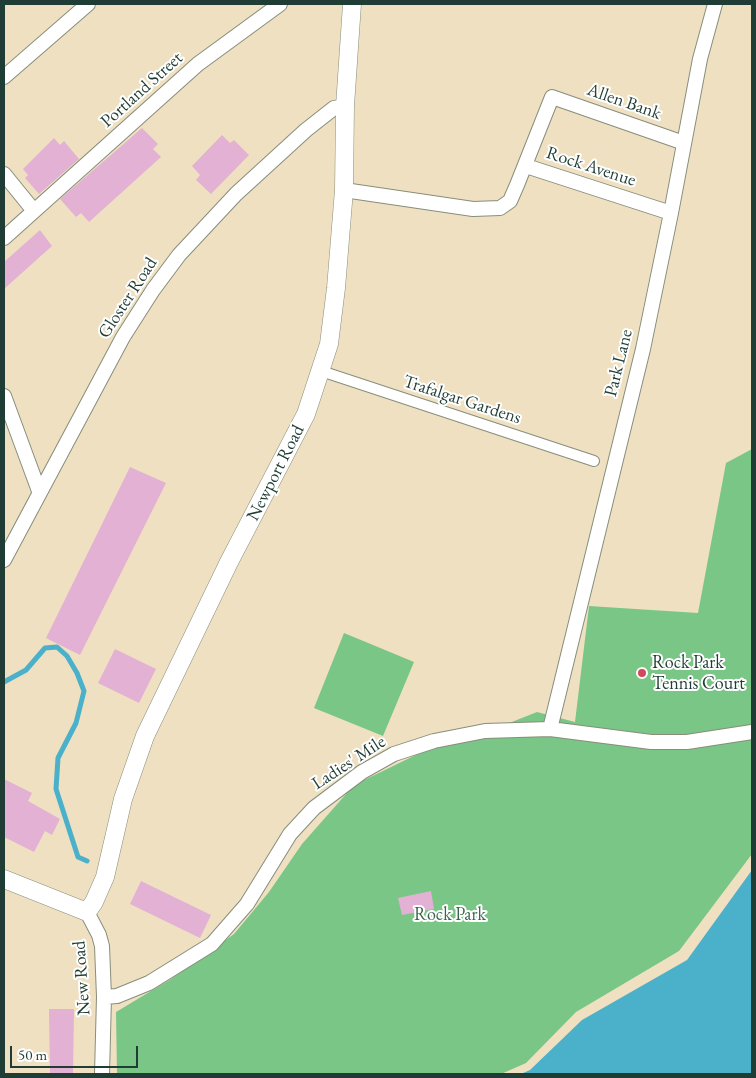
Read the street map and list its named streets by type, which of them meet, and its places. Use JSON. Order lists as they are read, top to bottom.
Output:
{
  "streets": {
    "street": [
      "Portland Street",
      "Allen Bank",
      "Rock Avenue",
      "Gloster Road",
      "Park Lane",
      "Trafalgar Gardens",
      "Newport Road",
      "Ladies' Mile",
      "New Road"
    ]
  },
  "crossings": [
    ["Allen Bank", "Rock Avenue"],
    ["Allen Bank", "Park Lane"],
    ["Rock Avenue", "Park Lane"],
    ["Rock Avenue", "Newport Road"],
    ["Gloster Road", "Newport Road"],
    ["Park Lane", "Ladies' Mile"],
    ["Trafalgar Gardens", "Newport Road"],
    ["Newport Road", "New Road"],
    ["Ladies' Mile", "New Road"]
  ],
  "parks": ["Rock Park"],
  "places": ["Rock Park Tennis Court"],
  "scale_bar": "50 m"
}
